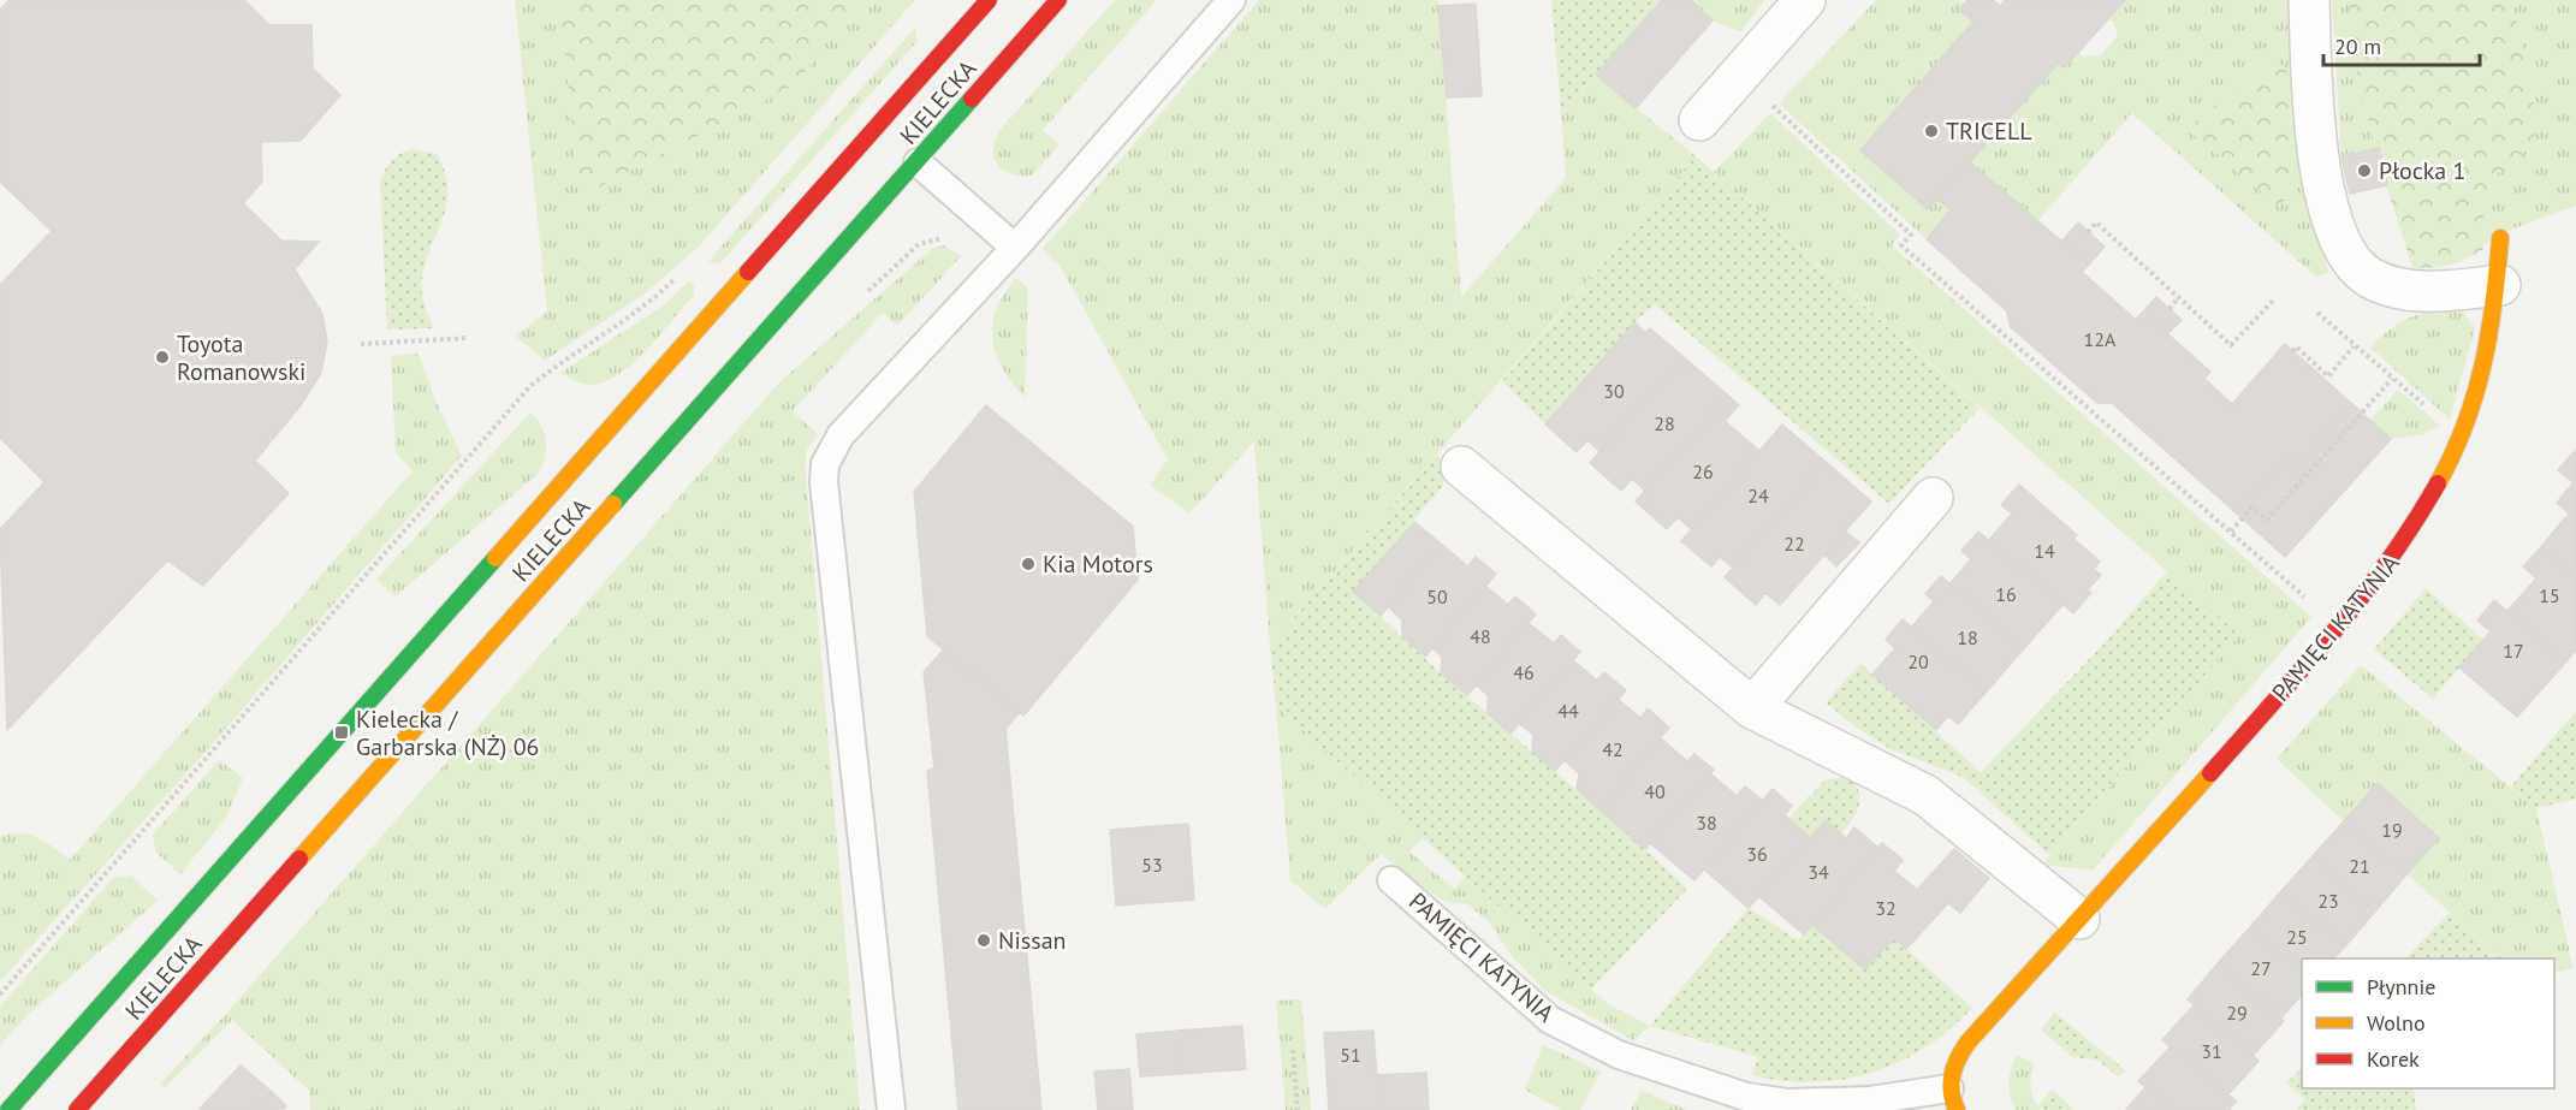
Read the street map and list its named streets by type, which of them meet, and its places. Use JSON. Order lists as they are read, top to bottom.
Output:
{
  "streets": {
    "main road": ["KIELECKA", "PAMIĘCI KATYNIA"]
  },
  "places": {
    "other": [
      "TRICELL",
      "Płocka 1",
      "Toyota Romanowski",
      "Kia Motors",
      "Nissan"
    ],
    "transit": ["Kielecka / Garbarska (NŻ) 06"]
  },
  "house_numbers": [
    "12A",
    "30",
    "28",
    "26",
    "24",
    "22",
    "14",
    "16",
    "15",
    "50",
    "48",
    "18",
    "17",
    "20",
    "46",
    "44",
    "42",
    "40",
    "38",
    "19",
    "36",
    "53",
    "21",
    "34",
    "23",
    "32",
    "25",
    "27",
    "29",
    "31",
    "51"
  ],
  "legend": ["Płynnie", "Wolno", "Korek"],
  "scale_bar": "20 m"
}
